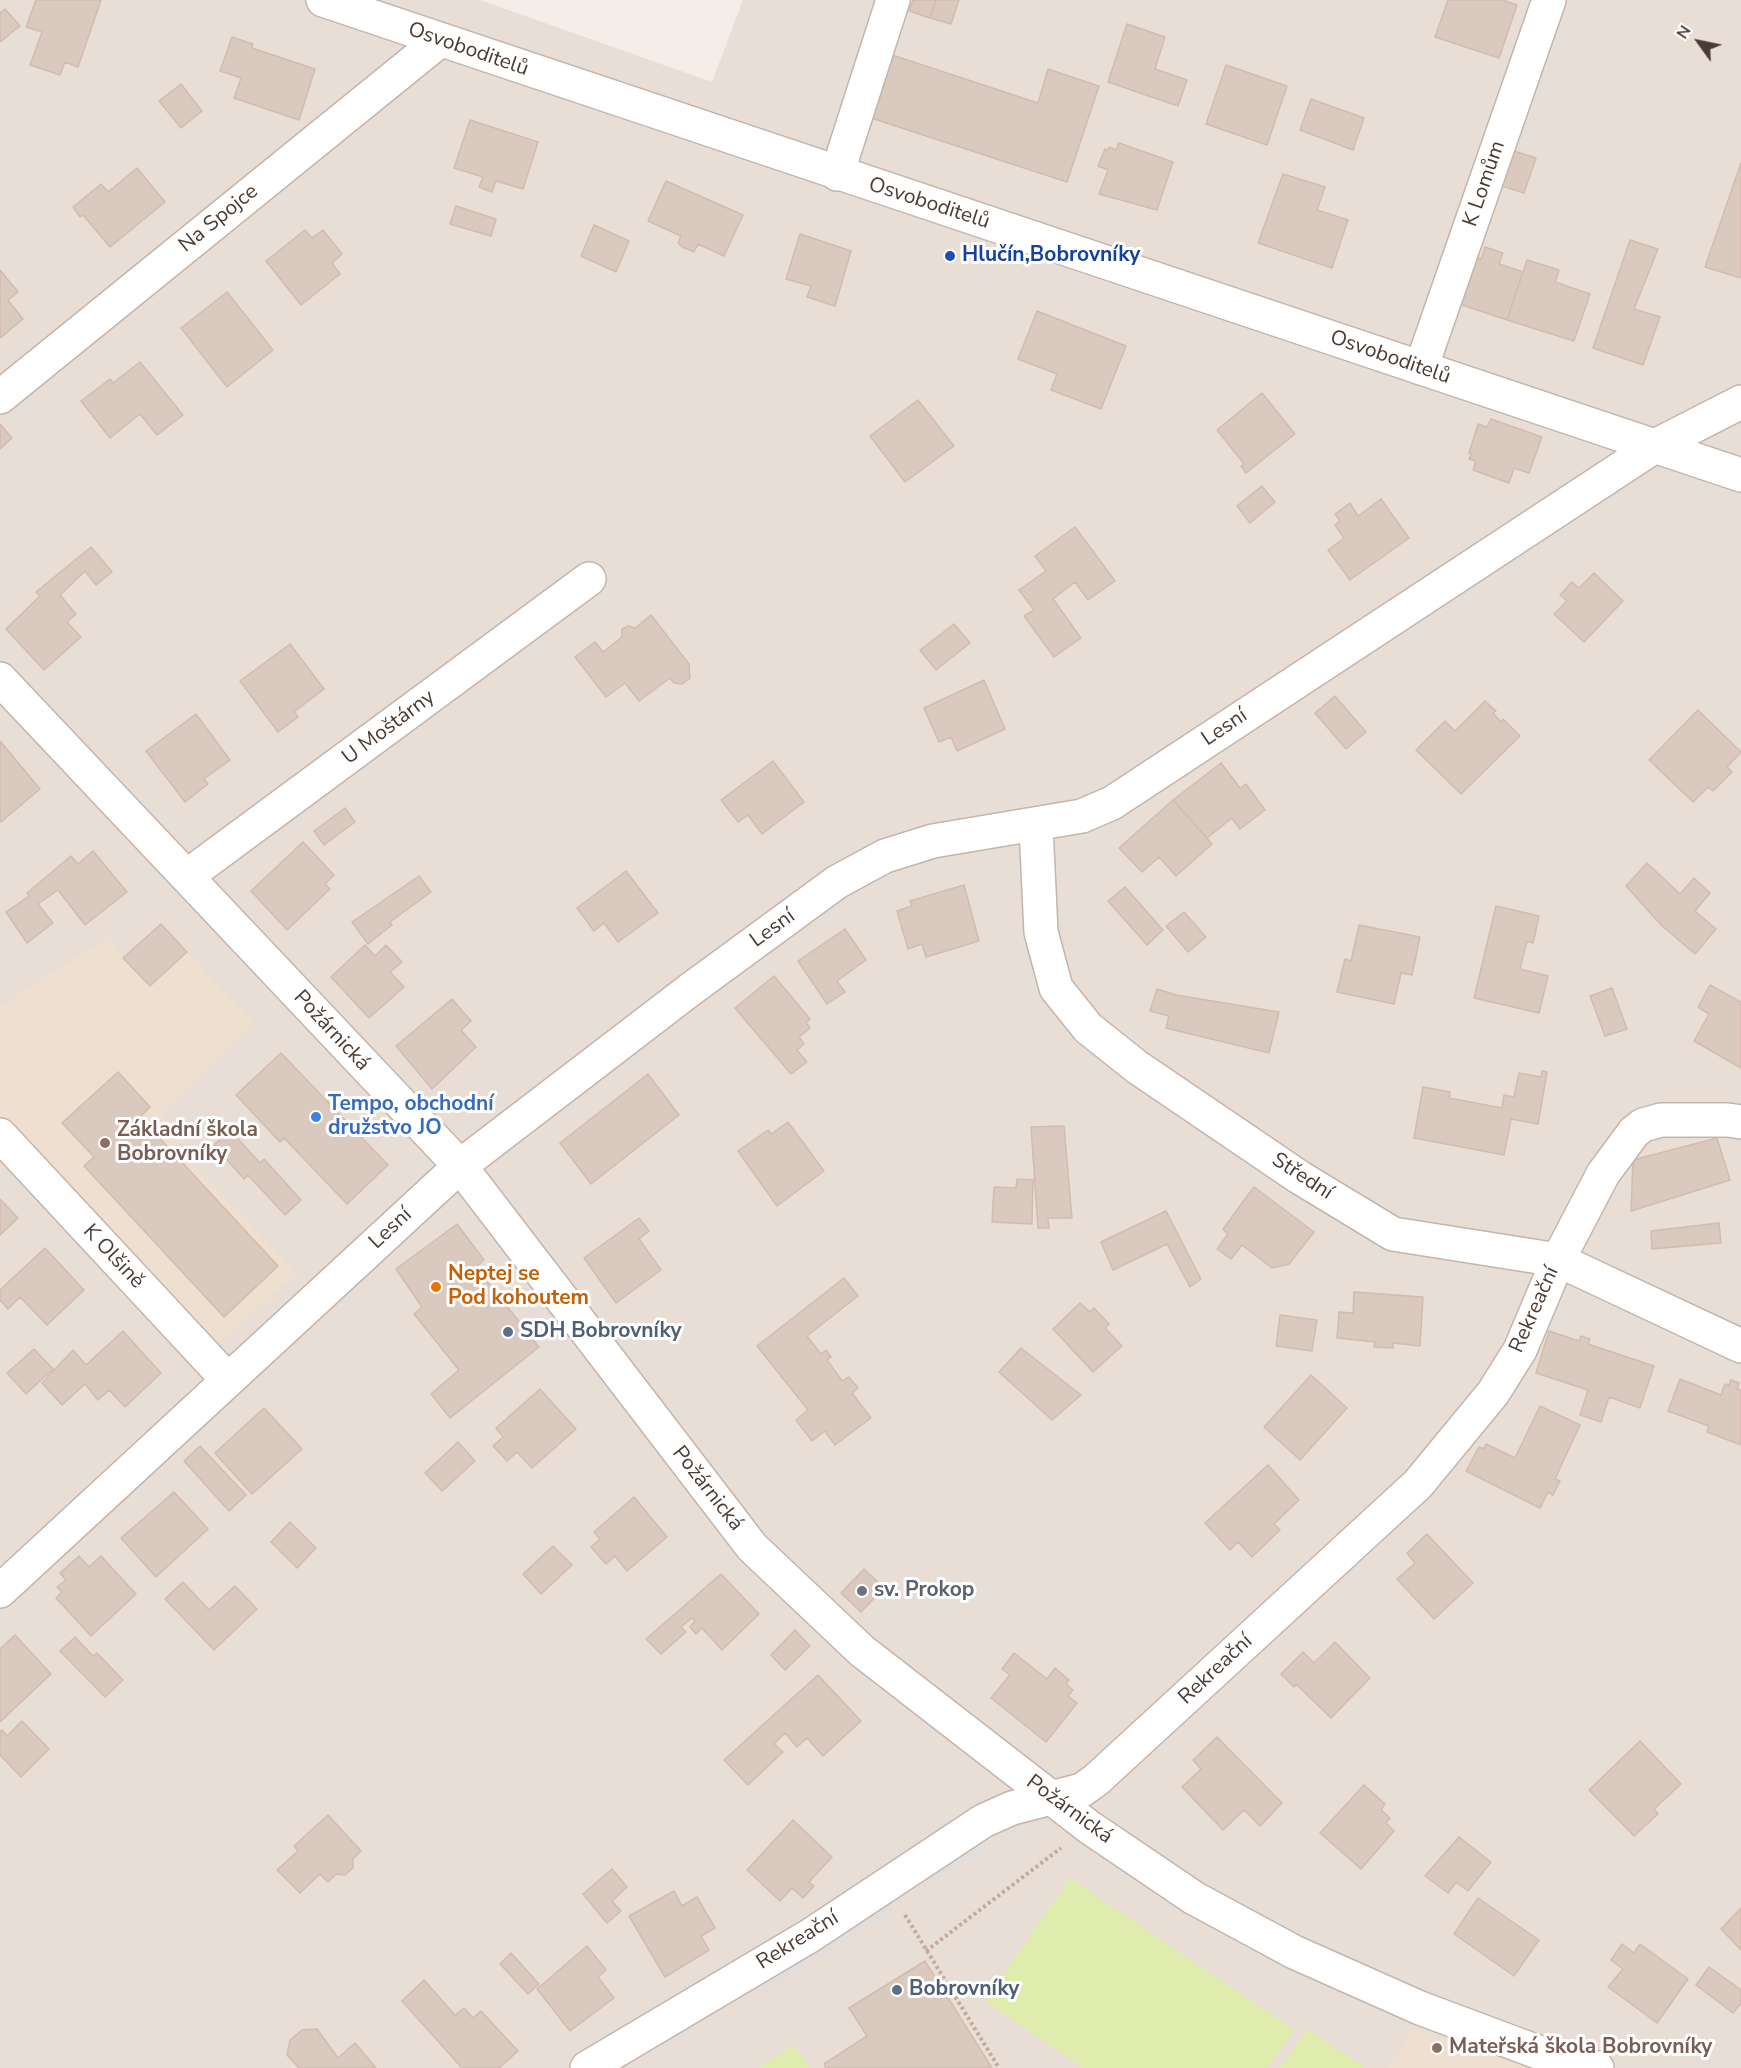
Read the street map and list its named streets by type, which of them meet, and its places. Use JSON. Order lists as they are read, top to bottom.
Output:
{
  "streets": {
    "street": [
      "Osvoboditelů",
      "K Lomům",
      "Na Spojce",
      "U Moštárny",
      "Lesní",
      "Požárnická",
      "Střední",
      "K Olšině",
      "Rekreační"
    ]
  },
  "crossings": [
    ["Osvoboditelů", "K Lomům"],
    ["Osvoboditelů", "Na Spojce"],
    ["Osvoboditelů", "Lesní"],
    ["U Moštárny", "Požárnická"],
    ["Lesní", "Požárnická"],
    ["Lesní", "Střední"],
    ["Lesní", "K Olšině"],
    ["Požárnická", "Rekreační"],
    ["Střední", "Rekreační"]
  ],
  "places": [
    "Hlučín,Bobrovníky",
    "Tempo, obchodní družstvo JO",
    "Základní škola Bobrovníky",
    "Neptej se Pod kohoutem",
    "SDH Bobrovníky",
    "sv. Prokop",
    "Bobrovníky",
    "Mateřská škola Bobrovníky"
  ],
  "north": "top left"
}
